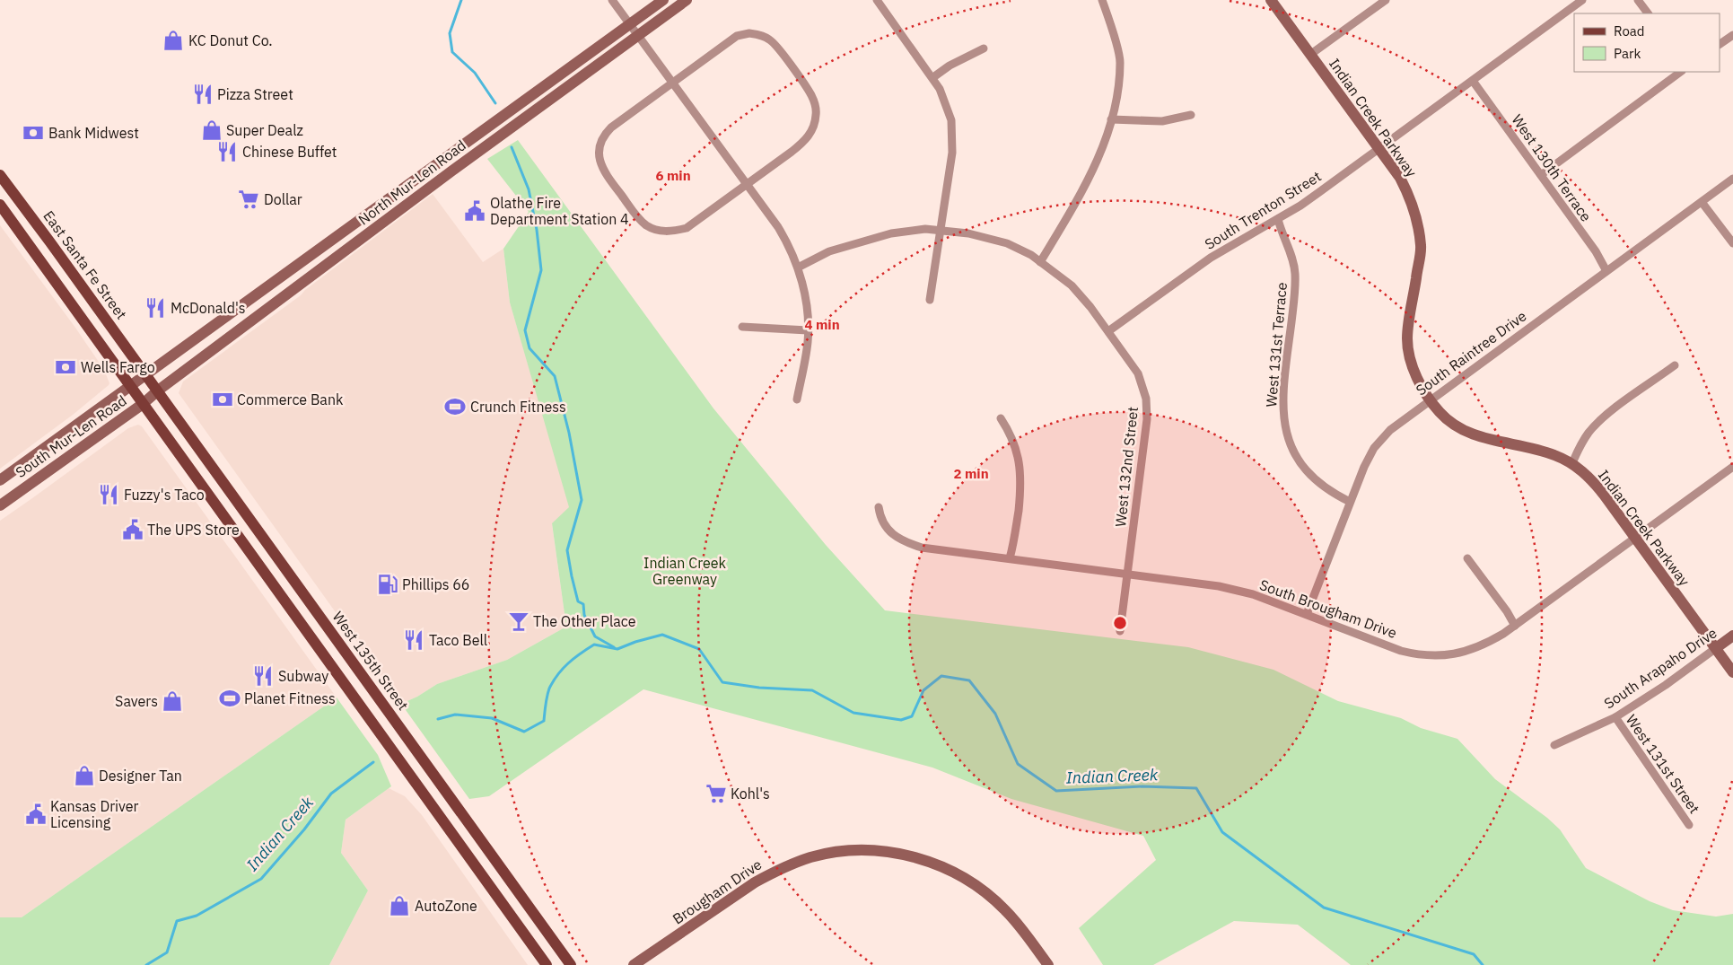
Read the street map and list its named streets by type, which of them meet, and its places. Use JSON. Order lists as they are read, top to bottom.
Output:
{
  "streets": {
    "main road": [
      "Indian Creek Parkway",
      "North Mur-Len Road",
      "East Santa Fe Street",
      "South Mur-Len Road",
      "West 135th Street",
      "South Arapaho Drive",
      "Brougham Drive"
    ],
    "street": [
      "West 130th Terrace",
      "South Trenton Street",
      "West 131st Terrace",
      "South Raintree Drive",
      "West 132nd Street",
      "South Brougham Drive",
      "West 131st Street"
    ]
  },
  "crossings": [
    ["Indian Creek Parkway", "South Trenton Street"],
    ["Indian Creek Parkway", "South Raintree Drive"],
    ["Indian Creek Parkway", "South Brougham Drive"],
    ["Indian Creek Parkway", "South Arapaho Drive"],
    ["West 130th Terrace", "South Trenton Street"],
    ["West 130th Terrace", "South Raintree Drive"],
    ["North Mur-Len Road", "East Santa Fe Street"],
    ["North Mur-Len Road", "South Mur-Len Road"],
    ["North Mur-Len Road", "West 135th Street"],
    ["South Trenton Street", "West 131st Terrace"],
    ["South Trenton Street", "West 132nd Street"],
    ["East Santa Fe Street", "South Mur-Len Road"],
    ["East Santa Fe Street", "West 135th Street"],
    ["West 131st Terrace", "South Raintree Drive"],
    ["South Raintree Drive", "South Brougham Drive"],
    ["South Mur-Len Road", "West 135th Street"],
    ["West 132nd Street", "South Brougham Drive"],
    ["South Arapaho Drive", "West 131st Street"]
  ],
  "water": ["Indian Creek"],
  "parks": ["Indian Creek Greenway"],
  "places": {
    "shop": [
      "KC Donut Co.",
      "Super Dealz",
      "Savers",
      "Designer Tan",
      "AutoZone"
    ],
    "restaurant": [
      "Pizza Street",
      "Chinese Buffet",
      "McDonald's",
      "Fuzzy's Taco",
      "Taco Bell",
      "Subway"
    ],
    "bank": ["Bank Midwest", "Wells Fargo", "Commerce Bank"],
    "supermarket": ["Dollar", "Kohl's"],
    "public building": ["Olathe Fire Department Station 4", "The UPS Store", "Kansas Driver Licensing"],
    "sports": ["Crunch Fitness", "Planet Fitness"],
    "fuel station": ["Phillips 66"],
    "bar": ["The Other Place"]
  },
  "legend": ["Road", "Park"],
  "rings": ["6 min", "4 min", "2 min"]
}
